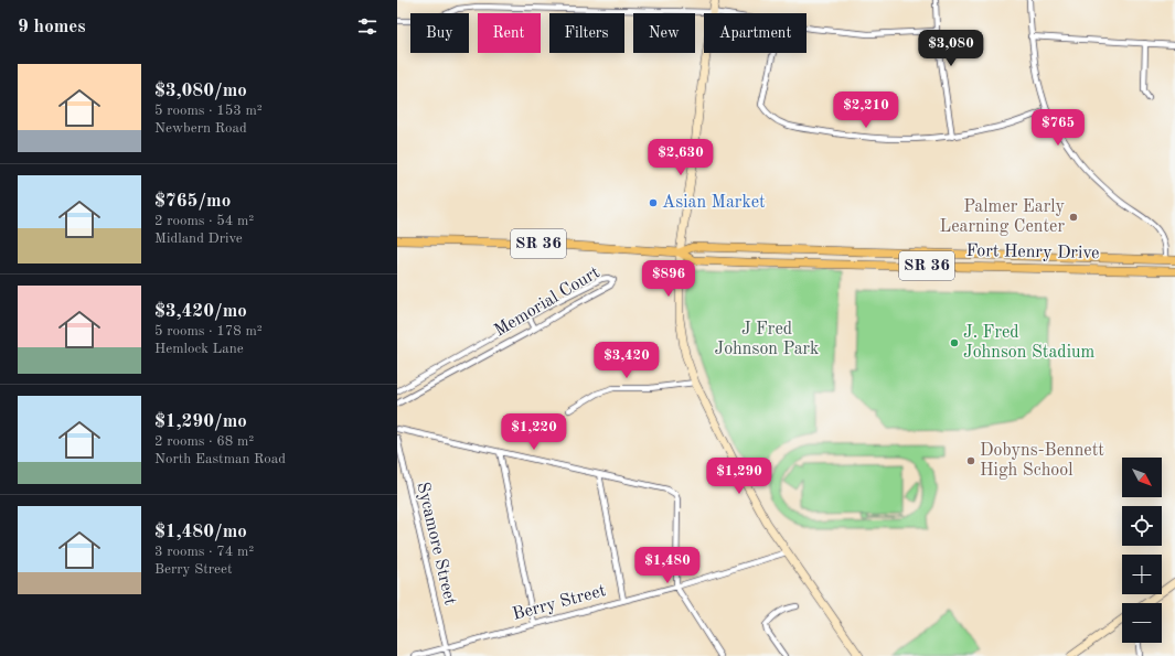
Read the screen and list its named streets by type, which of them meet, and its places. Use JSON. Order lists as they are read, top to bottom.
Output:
{
  "streets": {
    "main road": ["SR 36", "Fort Henry Drive"],
    "street": ["Memorial Court", "Sycamore Street", "Berry Street"]
  },
  "crossings": [
    ["Sycamore Street", "Berry Street"]
  ],
  "parks": ["J Fred Johnson Park"],
  "places": [
    "Asian Market",
    "Palmer Early Learning Center",
    "J. Fred Johnson Stadium",
    "Dobyns-Bennett High School"
  ],
  "north": "bottom right",
  "page": {
    "heading": "9 homes",
    "chip": [
      "Buy",
      "Rent",
      "Filters",
      "New",
      "Apartment"
    ],
    "price": [
      "$3,080",
      "$2,210",
      "$765",
      "$2,630",
      "$896",
      "$3,420",
      "$1,220",
      "$1,290",
      "$1,480"
    ],
    "list": [
      {
        "name": "$3,080/mo",
        "note": "5 rooms · 153 m² · Newbern Road"
      },
      {
        "name": "$765/mo",
        "note": "2 rooms · 54 m² · Midland Drive"
      },
      {
        "name": "$3,420/mo",
        "note": "5 rooms · 178 m² · Hemlock Lane"
      },
      {
        "name": "$1,290/mo",
        "note": "2 rooms · 68 m² · North Eastman Road"
      },
      {
        "name": "$1,480/mo",
        "note": "3 rooms · 74 m² · Berry Street"
      }
    ],
    "map_buttons": ["+", "−"]
  }
}
